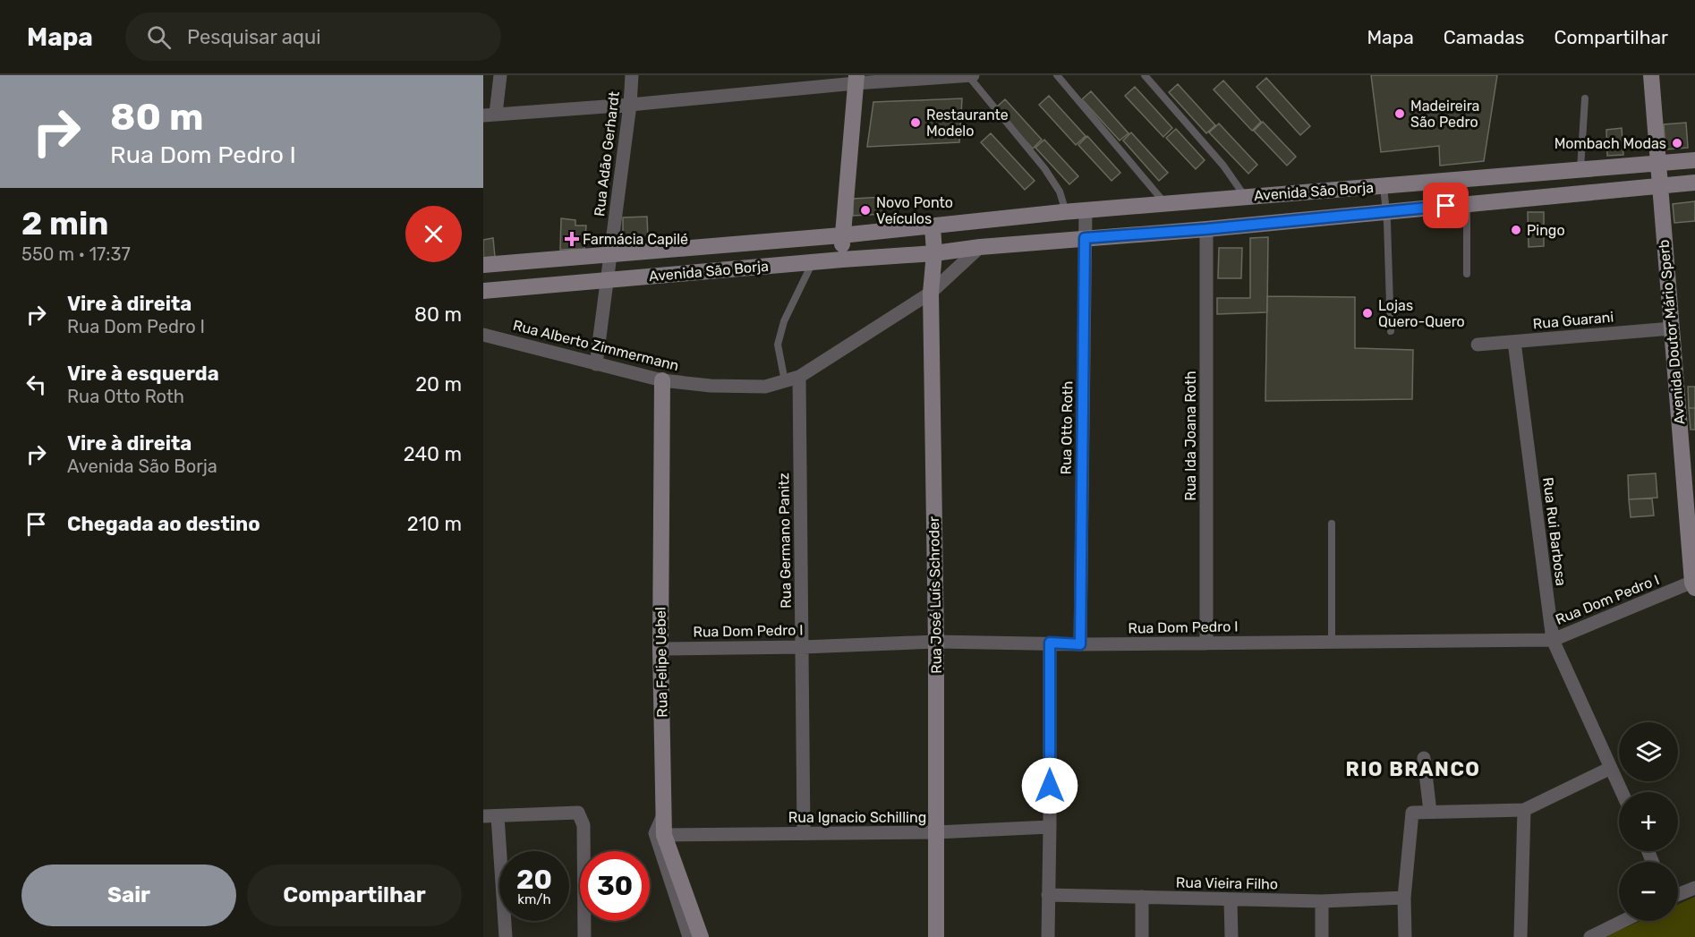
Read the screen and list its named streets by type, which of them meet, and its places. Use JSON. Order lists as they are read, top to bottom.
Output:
{
  "streets": {
    "main road": [
      "Avenida São Borja",
      "Avenida Doutor Mário Sperb",
      "Rua José Luís Schroder",
      "Rua Felipe Uebel"
    ],
    "street": [
      "Rua Adão Gerhardt",
      "Rua Guarani",
      "Rua Alberto Zimmermann",
      "Rua Otto Roth",
      "Rua Ida Joana Roth",
      "Rua Rui Barbosa",
      "Rua Germano Panitz",
      "Rua Dom Pedro I",
      "Rua Ignacio Schilling",
      "Rua Vieira Filho"
    ]
  },
  "crossings": [
    ["Rua Adão Gerhardt", "Avenida São Borja"],
    ["Rua Adão Gerhardt", "Rua Alberto Zimmermann"],
    ["Avenida São Borja", "Avenida Doutor Mário Sperb"],
    ["Avenida São Borja", "Rua Alberto Zimmermann"],
    ["Avenida São Borja", "Rua Otto Roth"],
    ["Avenida São Borja", "Rua Ida Joana Roth"],
    ["Avenida São Borja", "Rua José Luís Schroder"],
    ["Rua Guarani", "Avenida Doutor Mário Sperb"],
    ["Rua Guarani", "Rua Rui Barbosa"],
    ["Avenida Doutor Mário Sperb", "Rua Dom Pedro I"],
    ["Rua Alberto Zimmermann", "Rua Germano Panitz"],
    ["Rua Alberto Zimmermann", "Rua José Luís Schroder"],
    ["Rua Alberto Zimmermann", "Rua Felipe Uebel"],
    ["Rua Otto Roth", "Rua Dom Pedro I"],
    ["Rua Ida Joana Roth", "Rua Dom Pedro I"],
    ["Rua Rui Barbosa", "Rua Dom Pedro I"],
    ["Rua Germano Panitz", "Rua Dom Pedro I"],
    ["Rua Germano Panitz", "Rua Ignacio Schilling"],
    ["Rua José Luís Schroder", "Rua Dom Pedro I"],
    ["Rua José Luís Schroder", "Rua Ignacio Schilling"],
    ["Rua Dom Pedro I", "Rua Felipe Uebel"],
    ["Rua Felipe Uebel", "Rua Ignacio Schilling"]
  ],
  "districts": ["RIO BRANCO"],
  "places": {
    "other": [
      "Madeireira São Pedro",
      "Restaurante Modelo",
      "Mombach Modas",
      "Novo Ponto Veículos",
      "Pingo",
      "Lojas Quero-Quero"
    ],
    "health": ["Farmácia Capilé"]
  },
  "page": {
    "header": "Mapa",
    "search": "Pesquisar aqui",
    "nav": ["Mapa", "Camadas", "Compartilhar"],
    "turn": ["80 m", "Rua Dom Pedro I"],
    "heading": ["2 min", "550 m · 17:37"],
    "list": [
      {
        "name": "Vire à direita",
        "note": "Rua Dom Pedro I",
        "value": "80 m"
      },
      {
        "name": "Vire à esquerda",
        "note": "Rua Otto Roth",
        "value": "20 m"
      },
      {
        "name": "Vire à direita",
        "note": "Avenida São Borja",
        "value": "240 m"
      },
      {
        "name": "Chegada ao destino",
        "value": "210 m"
      }
    ],
    "map_buttons": ["+", "−"],
    "speed": "20 km/h",
    "limit": "30",
    "buttons": ["Sair", "Compartilhar"]
  }
}
